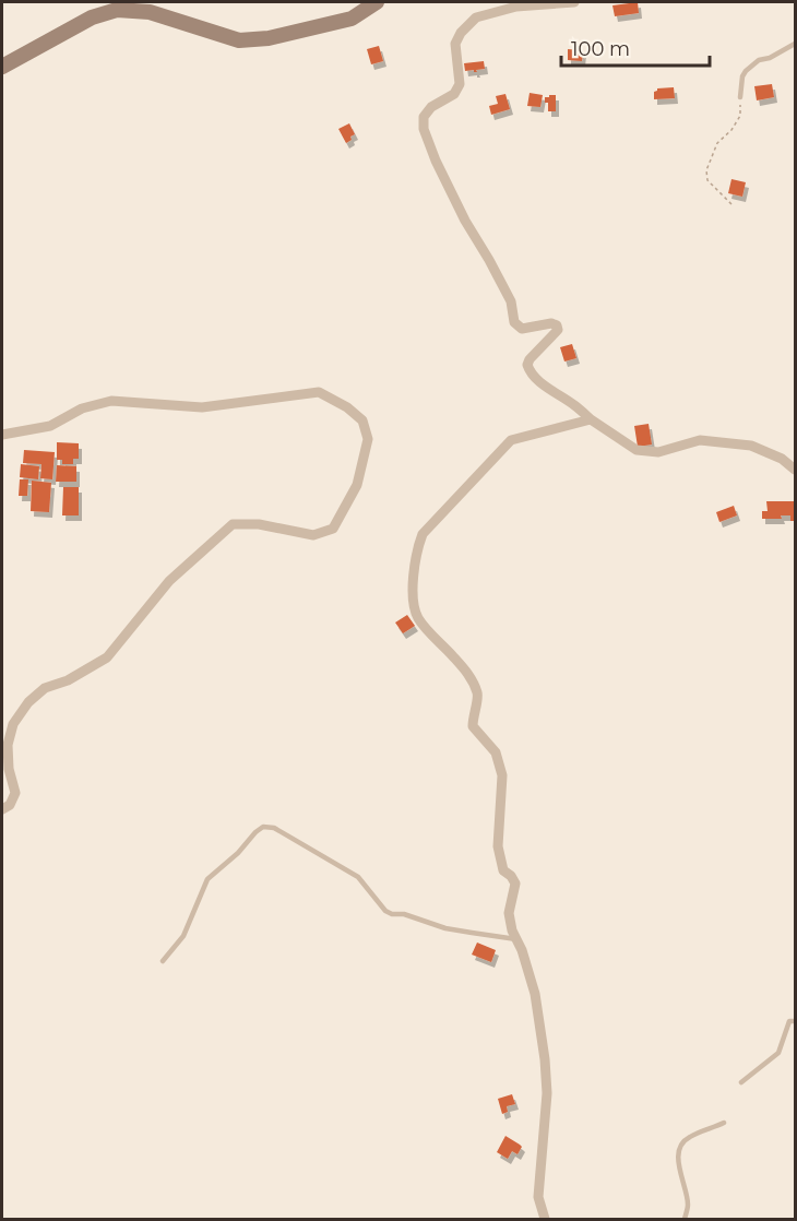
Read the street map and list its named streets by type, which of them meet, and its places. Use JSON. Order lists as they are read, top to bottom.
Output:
{
  "scale_bar": "100 m"
}
